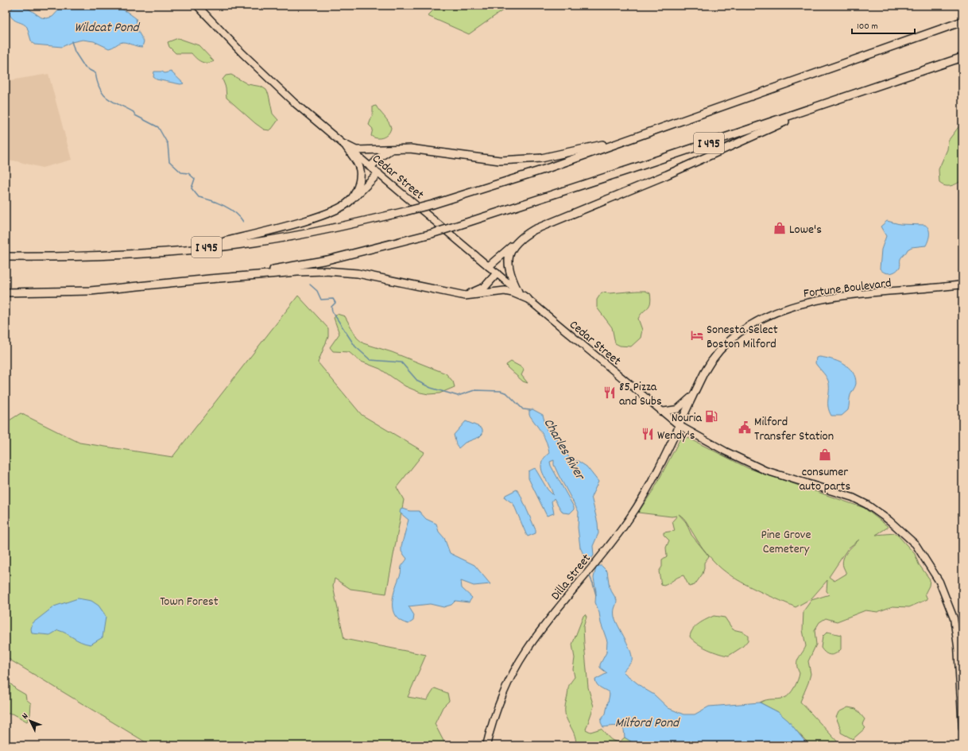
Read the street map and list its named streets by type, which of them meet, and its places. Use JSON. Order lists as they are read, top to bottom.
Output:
{
  "streets": {
    "highway": ["I 495"],
    "main road": ["Cedar Street", "Fortune Boulevard", "Dilla Street"]
  },
  "crossings": [
    ["Cedar Street", "Fortune Boulevard"],
    ["Cedar Street", "Dilla Street"],
    ["Fortune Boulevard", "Dilla Street"]
  ],
  "water": ["Wildcat Pond", "Charles River", "Milford Pond"],
  "parks": ["Pine Grove Cemetery", "Town Forest"],
  "places": {
    "shop": ["Lowe's", "consumer auto parts"],
    "hotel": ["Sonesta Select Boston Milford"],
    "restaurant": ["85 Pizza and Subs", "Wendy's"],
    "fuel station": ["Nouria"],
    "public building": ["Milford Transfer Station"]
  },
  "scale_bar": "100 m",
  "north": "top left"
}
